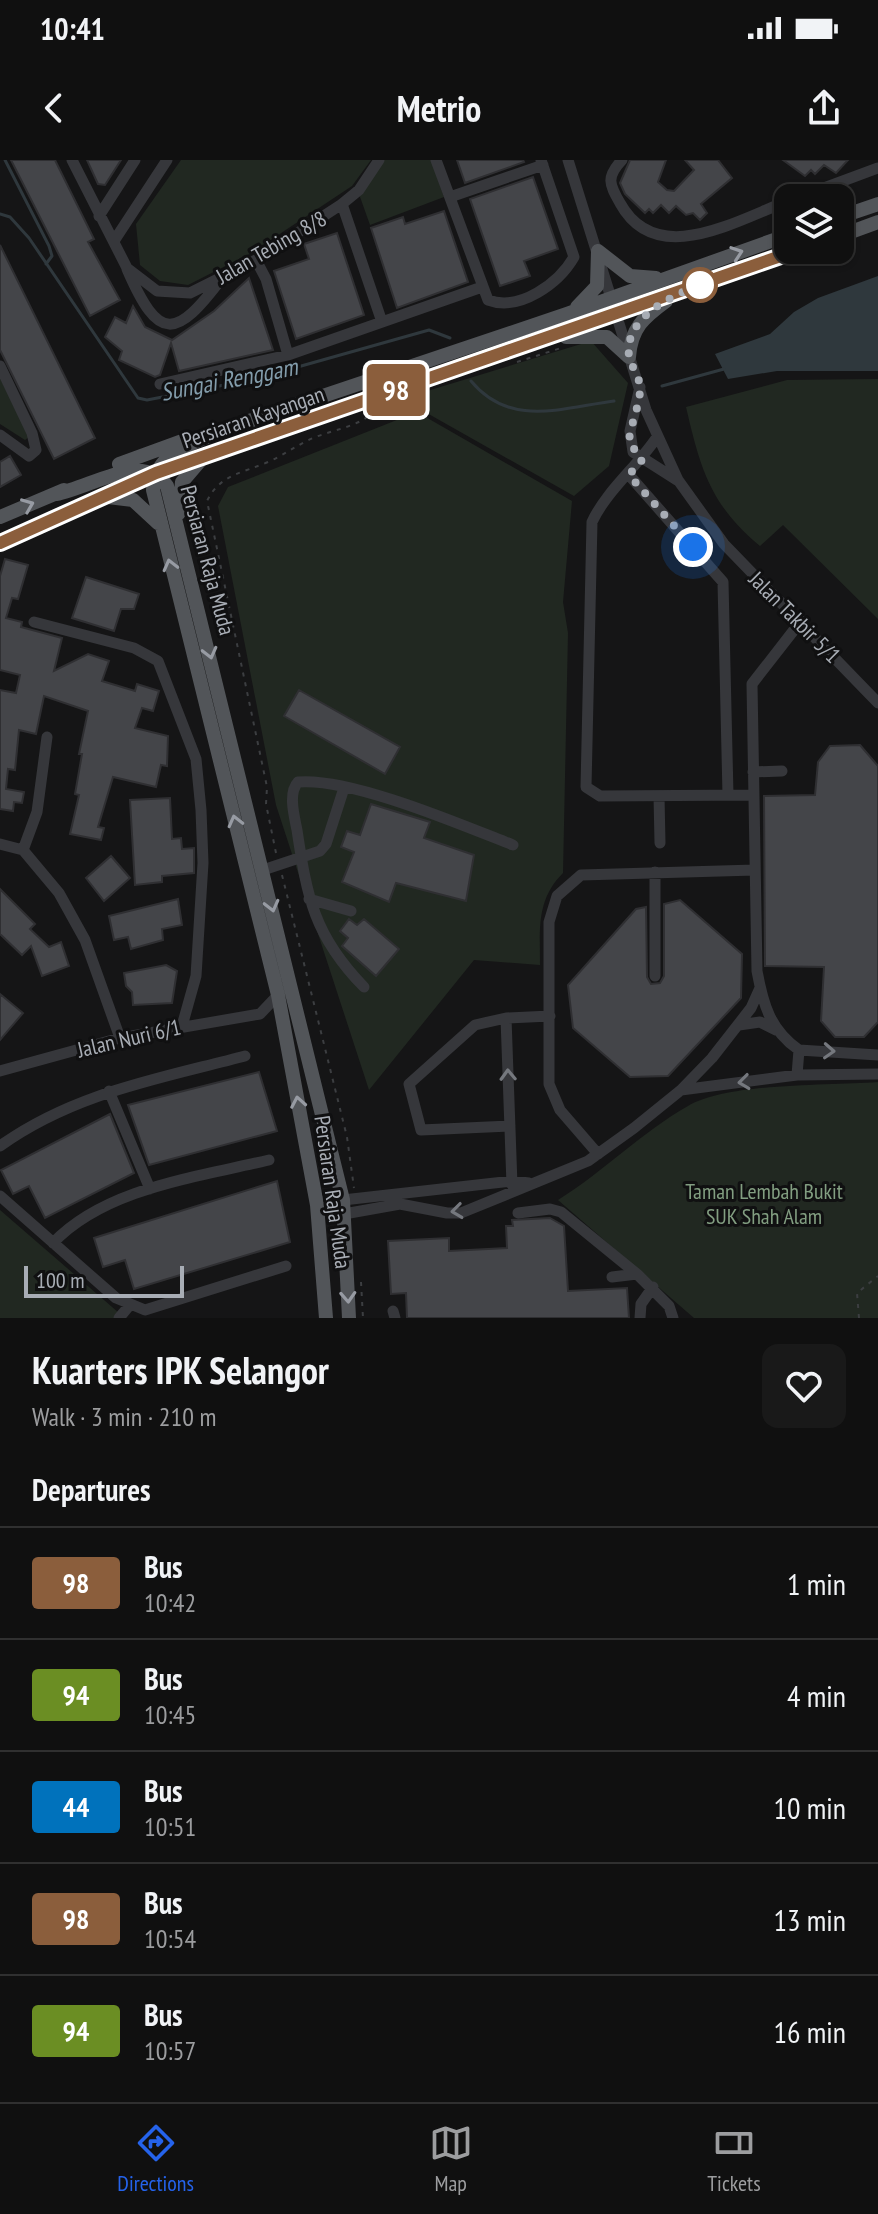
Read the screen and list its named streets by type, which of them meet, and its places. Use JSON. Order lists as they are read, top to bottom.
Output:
{
  "streets": {
    "main road": ["Persiaran Kayangan", "Persiaran Raja Muda"],
    "street": ["Jalan Tebing 8/8", "Jalan Takbir 5/1", "Jalan Nuri 6/1"]
  },
  "crossings": [
    ["Persiaran Kayangan", "Persiaran Raja Muda"],
    ["Persiaran Kayangan", "Jalan Takbir 5/1"]
  ],
  "water": ["Sungai Renggam"],
  "parks": ["Taman Lembah Bukit SUK Shah Alam"],
  "lines": ["bus line 98"],
  "scale_bar": "100 m",
  "page": {
    "status": "10:41",
    "header": "Metrio",
    "on_map": "98",
    "scale": "100 m",
    "heading": [
      ["Kuarters IPK Selangor", "Walk · 3 min · 210 m"],
      "Departures"
    ],
    "list": [
      {
        "mark": "98",
        "name": "Bus",
        "note": "10:42",
        "value": "1 min"
      },
      {
        "mark": "94",
        "name": "Bus",
        "note": "10:45",
        "value": "4 min"
      },
      {
        "mark": "44",
        "name": "Bus",
        "note": "10:51",
        "value": "10 min"
      },
      {
        "mark": "98",
        "name": "Bus",
        "note": "10:54",
        "value": "13 min"
      },
      {
        "mark": "94",
        "name": "Bus",
        "note": "10:57",
        "value": "16 min"
      }
    ],
    "tabs": ["Directions", "Map", "Tickets"]
  }
}
